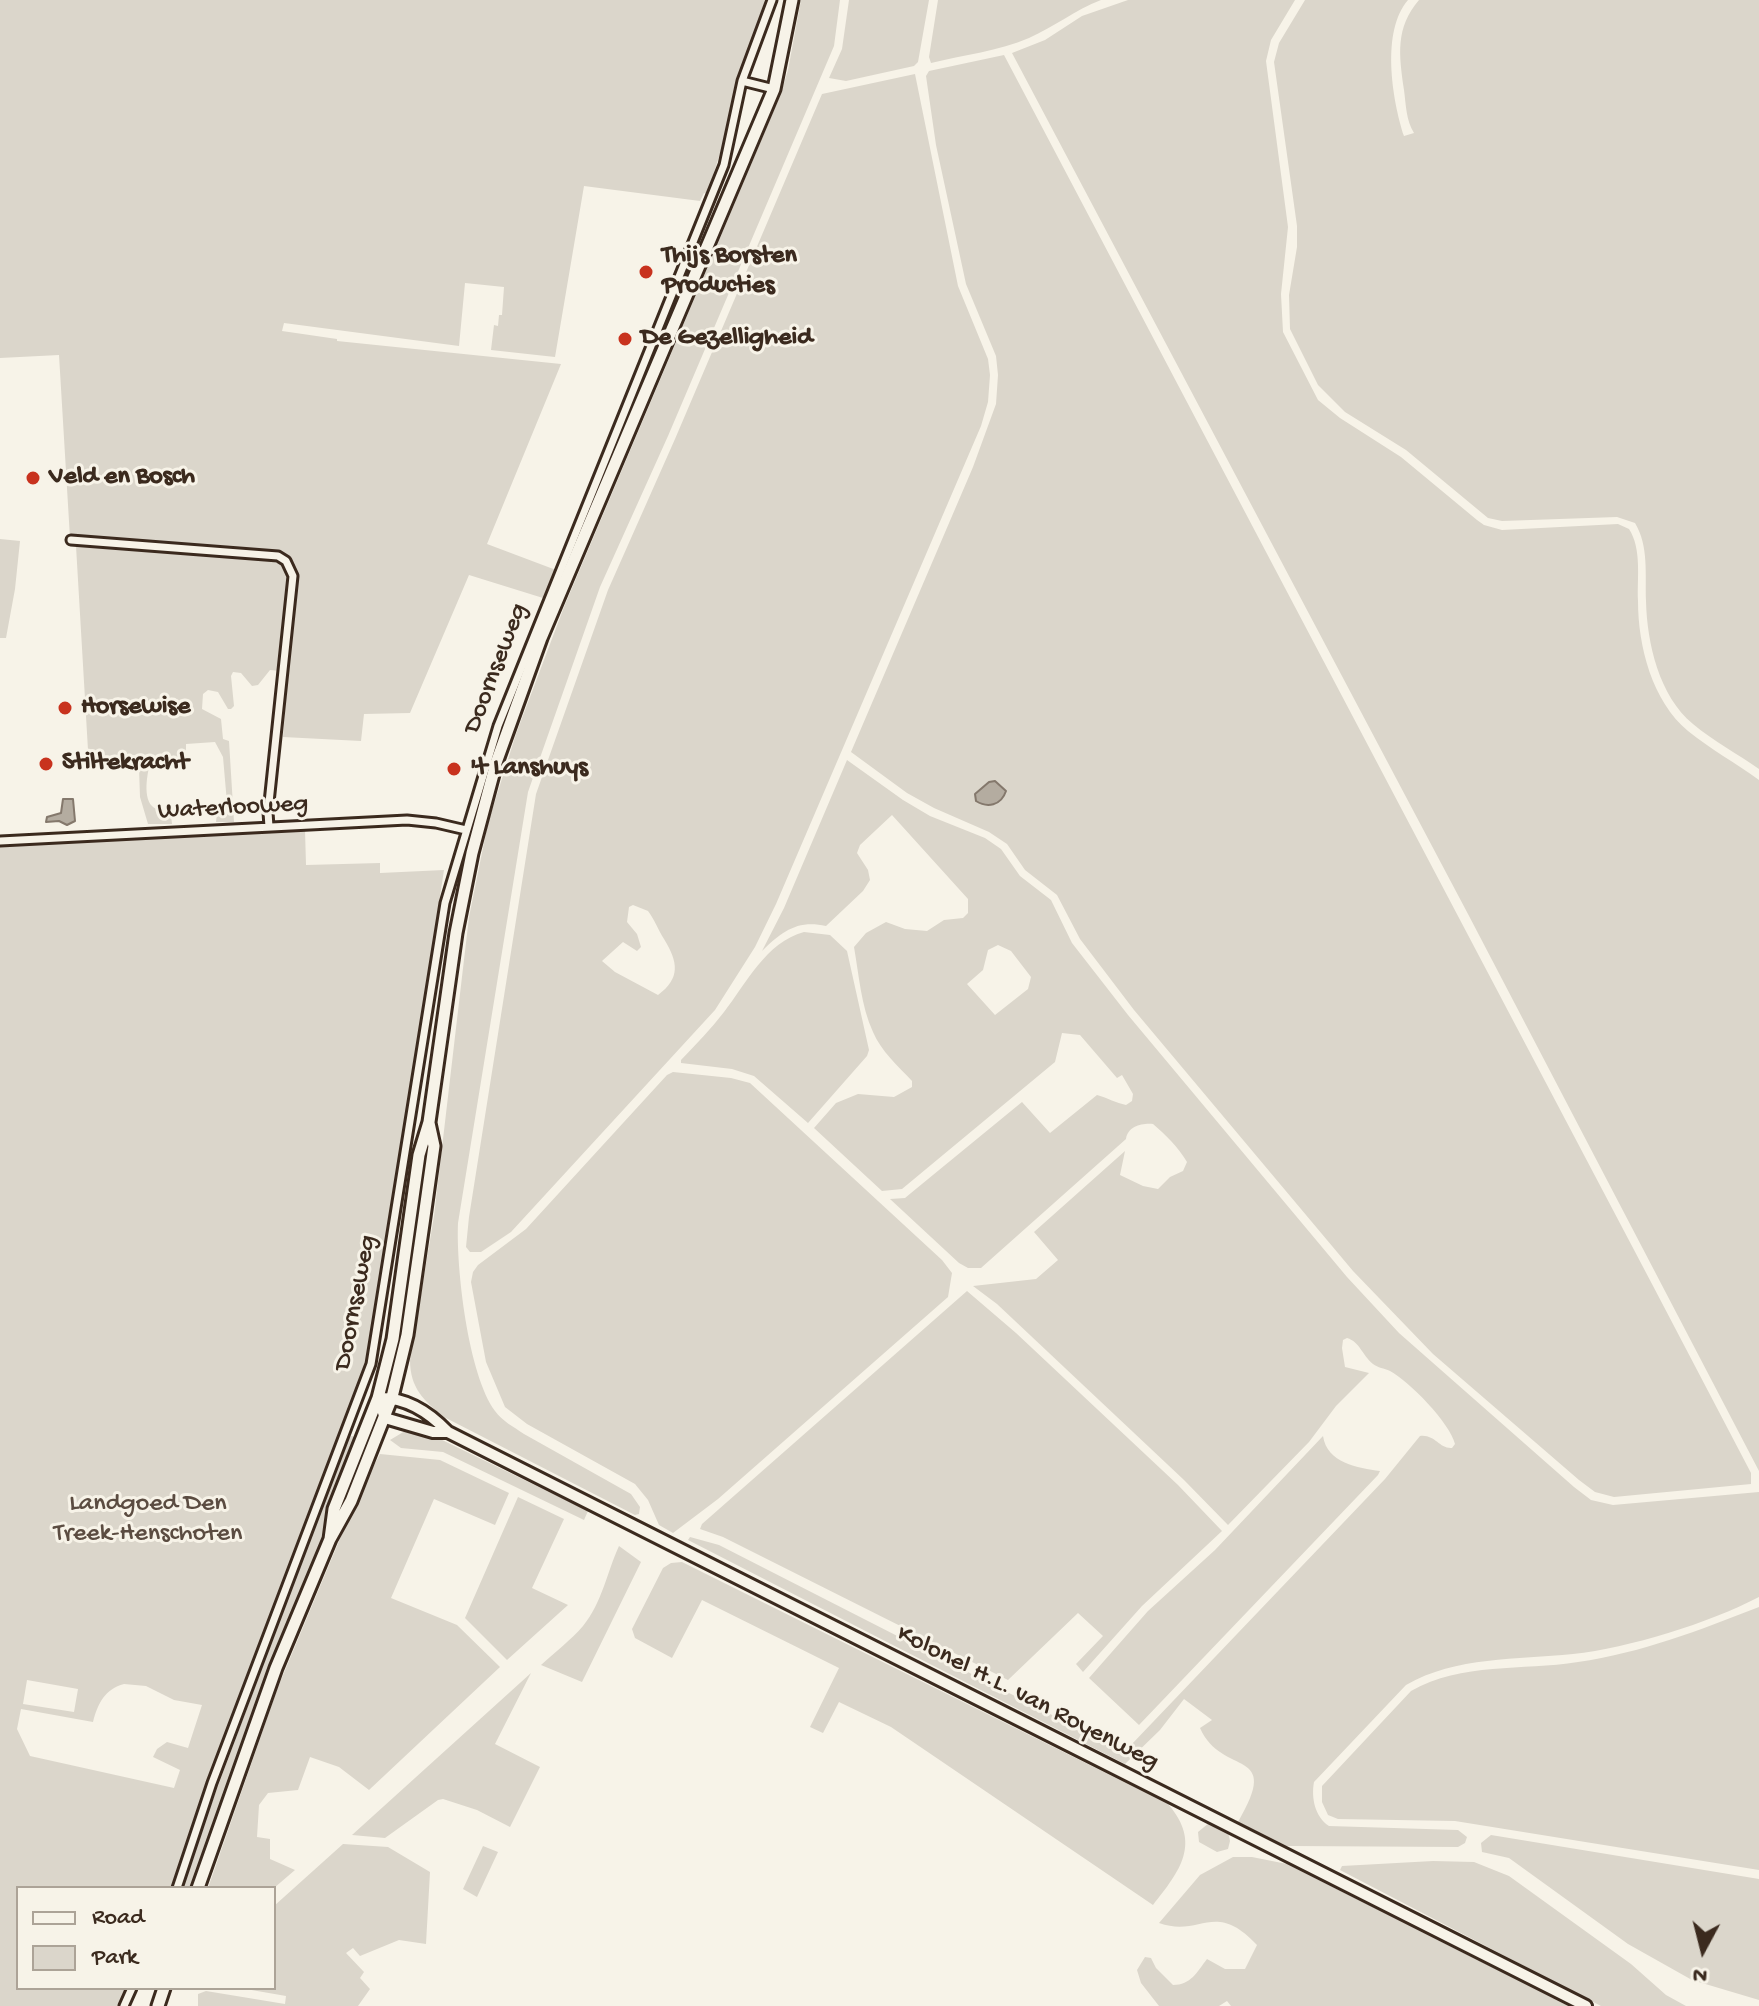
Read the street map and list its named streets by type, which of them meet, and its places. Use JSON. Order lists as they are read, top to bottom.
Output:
{
  "streets": {
    "main road": ["Doornseweg"],
    "street": ["Waterlooweg", "Kolonel H.L. van Royenweg"]
  },
  "crossings": [
    ["Doornseweg", "Waterlooweg"],
    ["Doornseweg", "Kolonel H.L. van Royenweg"]
  ],
  "parks": ["Landgoed Den Treek-Henschoten"],
  "places": [
    "Thijs Borsten Producties",
    "De Gezelligheid",
    "Veld en Bosch",
    "Horsewise",
    "Stiltekracht",
    "'t Lanshuys"
  ],
  "legend": ["Road", "Park"],
  "north": "bottom"
}
